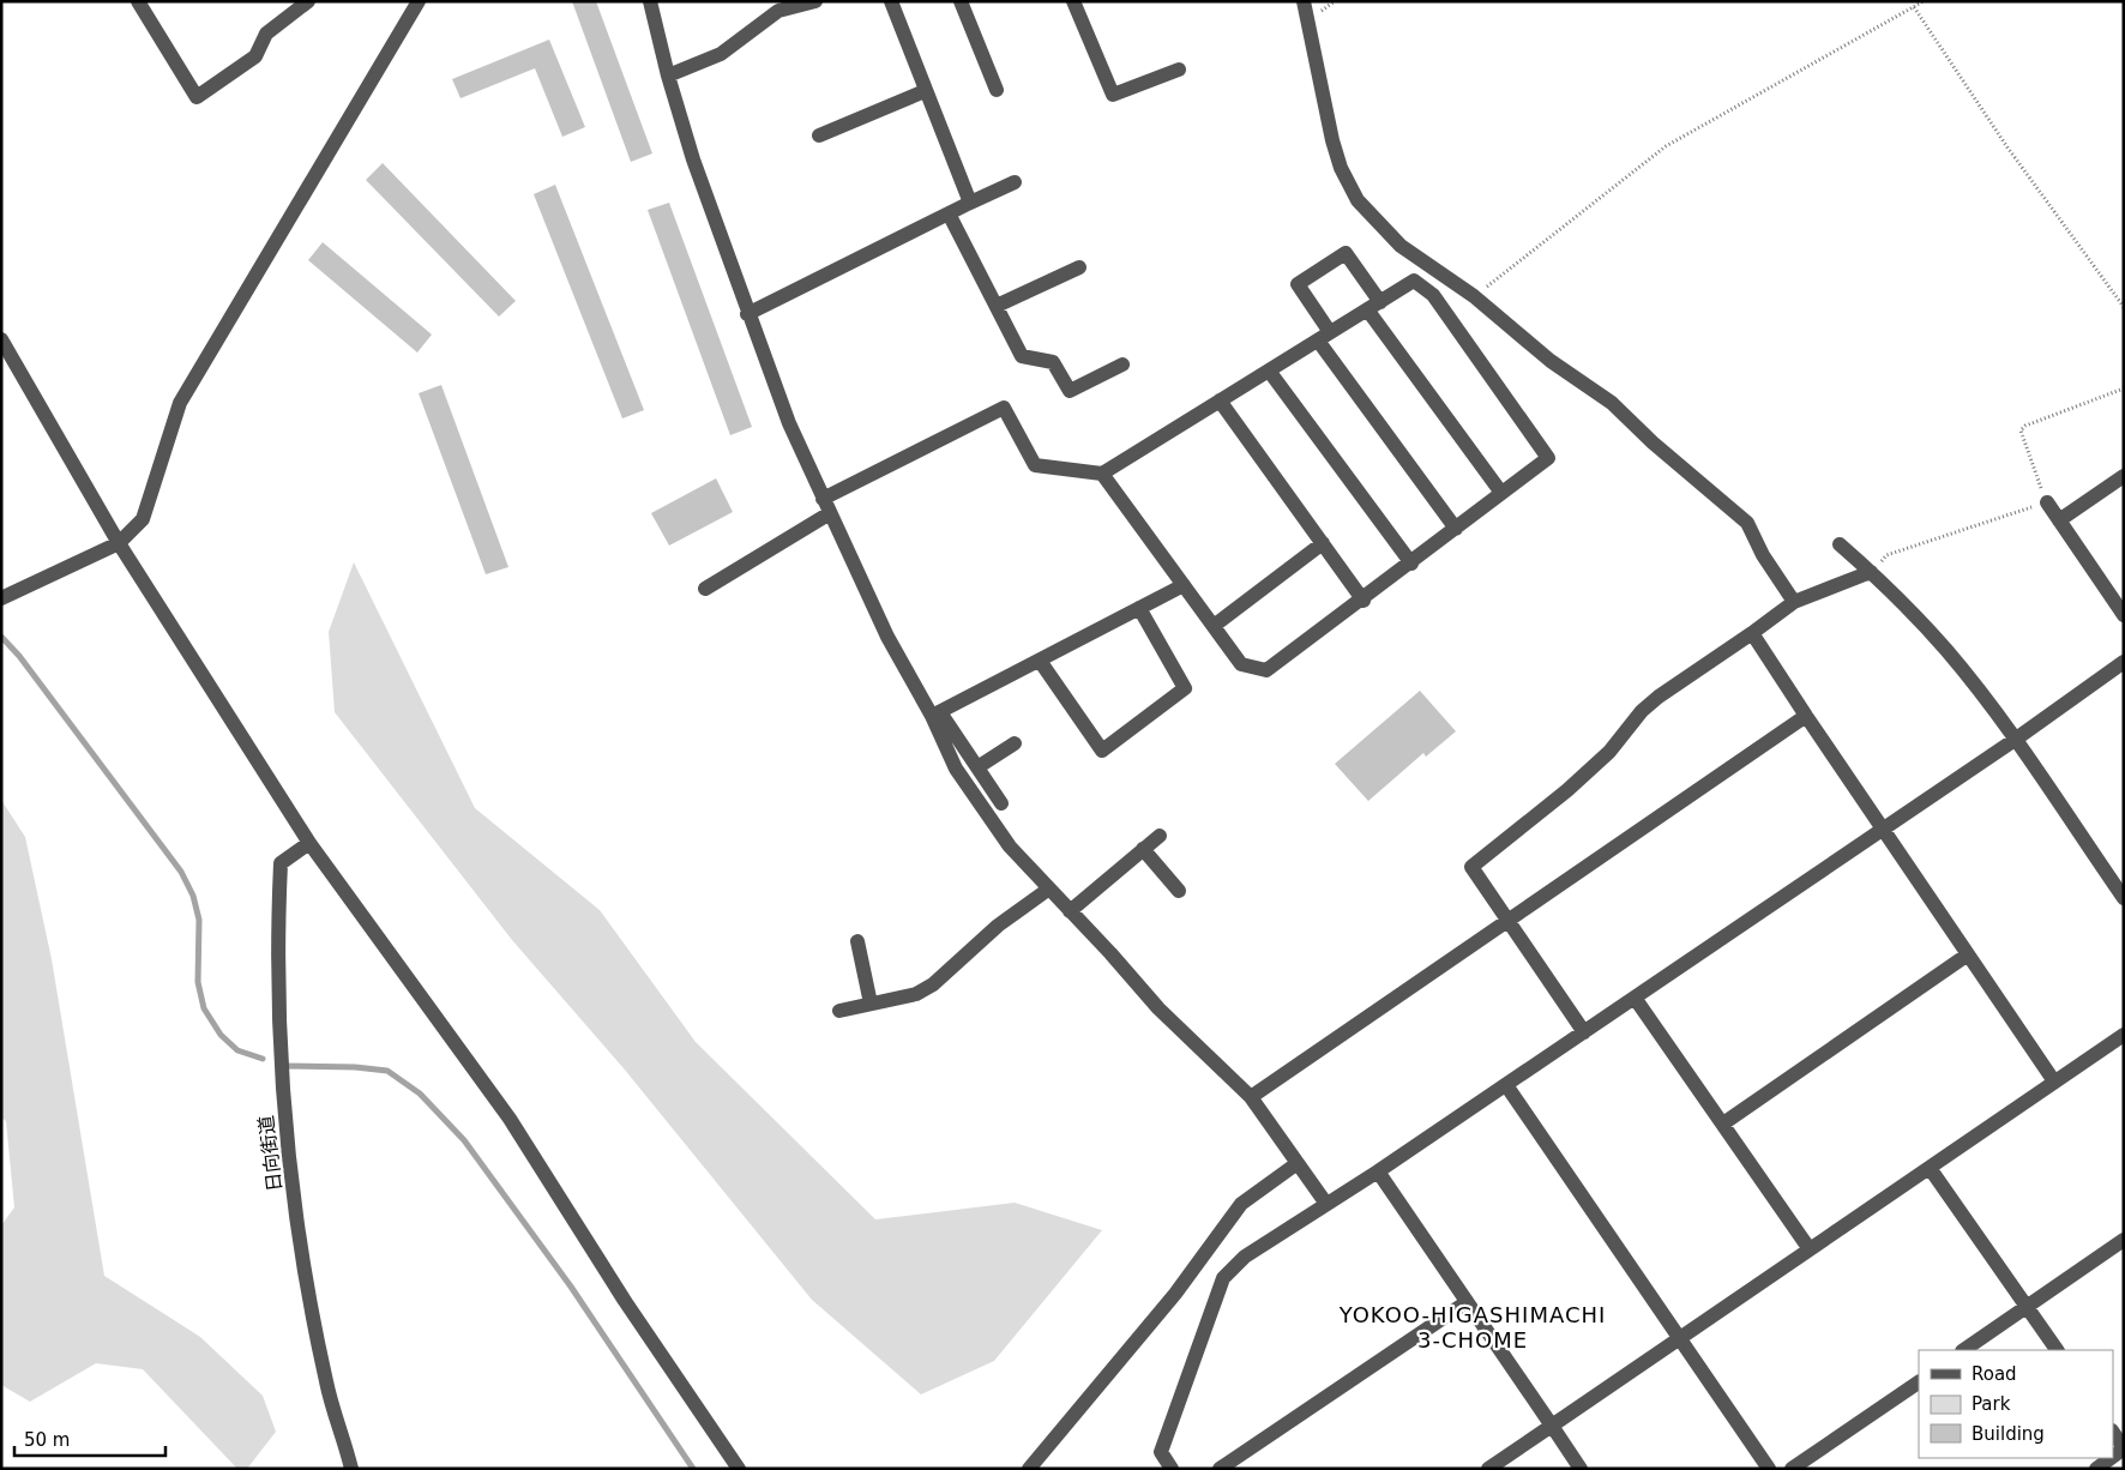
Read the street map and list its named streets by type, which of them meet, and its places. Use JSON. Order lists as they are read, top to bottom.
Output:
{
  "streets": {
    "street": ["日向街道"]
  },
  "districts": ["YOKOO-HIGASHIMACHI 3-CHOME"],
  "legend": ["Road", "Park", "Building"],
  "scale_bar": "50 m"
}
